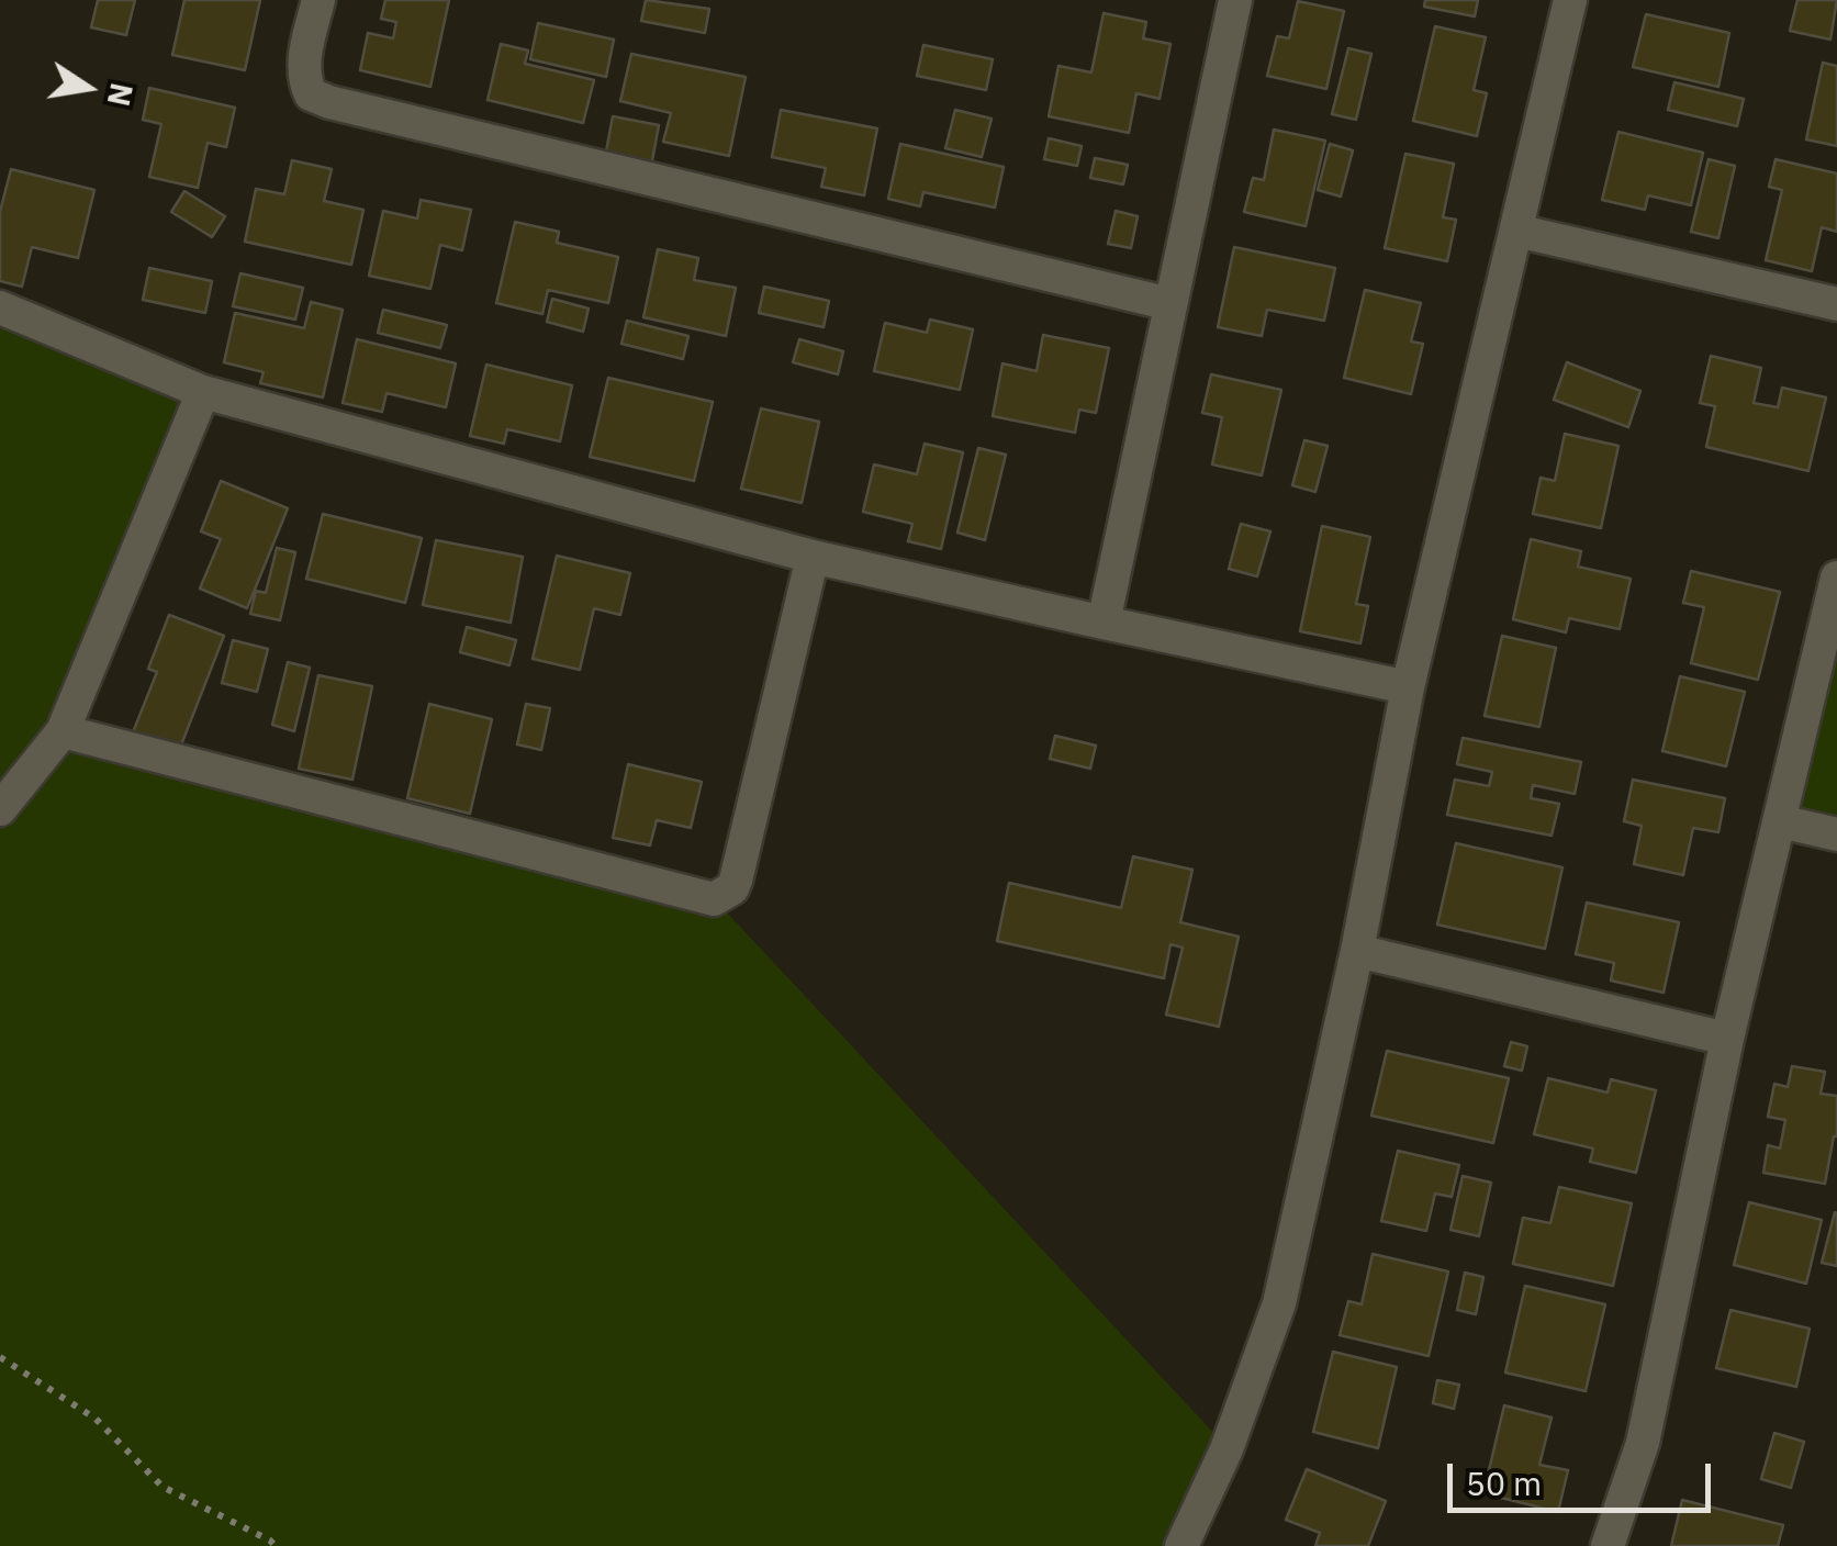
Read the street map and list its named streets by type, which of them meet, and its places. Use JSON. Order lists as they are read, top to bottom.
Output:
{
  "scale_bar": "50 m",
  "north": "right"
}
